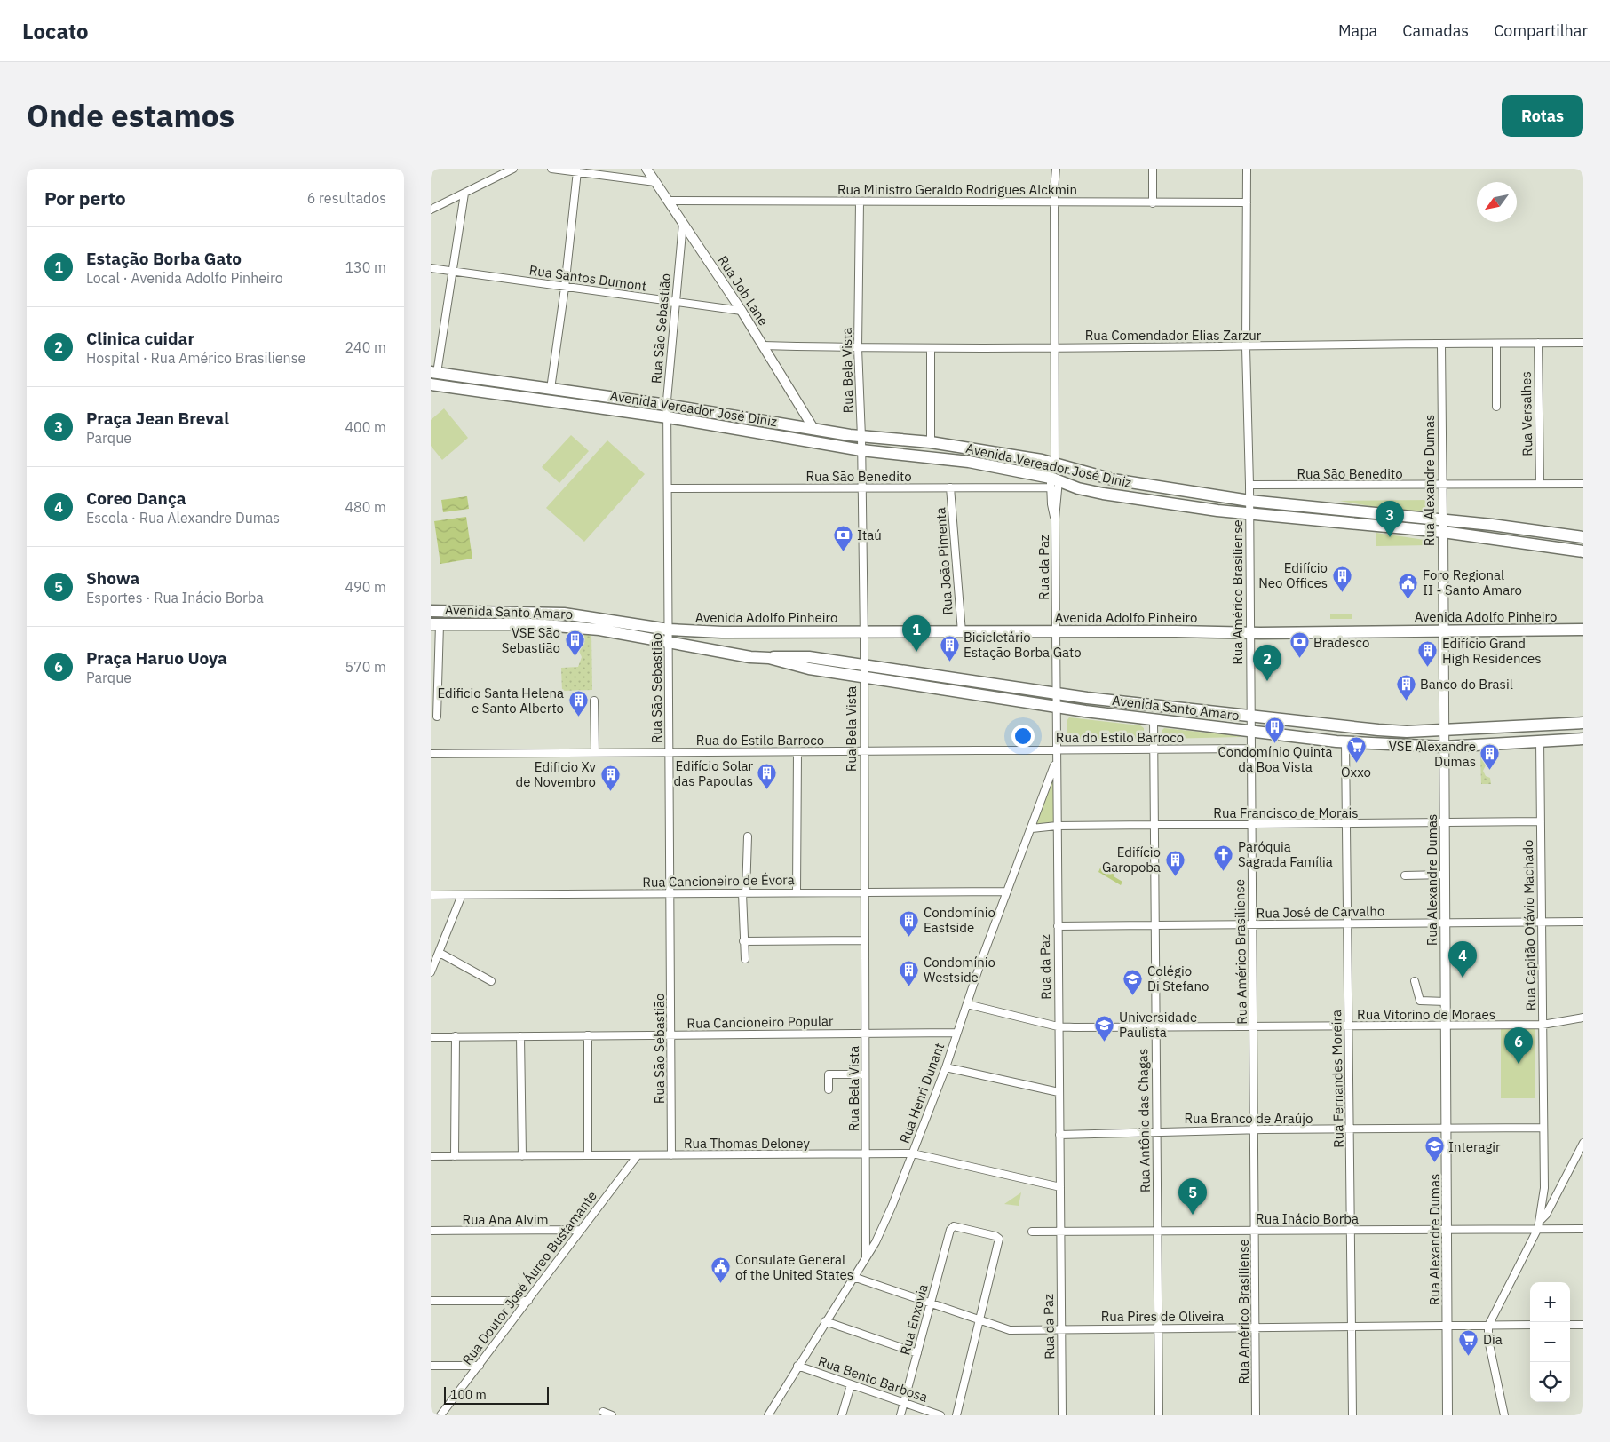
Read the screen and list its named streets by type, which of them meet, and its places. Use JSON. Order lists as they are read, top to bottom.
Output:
{
  "streets": {
    "main road": ["Avenida Vereador José Diniz", "Avenida Santo Amaro", "Avenida Adolfo Pinheiro"],
    "street": [
      "Rua Ministro Geraldo Rodrigues Alckmin",
      "Rua Santos Dumont",
      "Rua Job Lane",
      "Rua São Sebastião",
      "Rua Comendador Elias Zarzur",
      "Rua Bela Vista",
      "Rua Versalhes",
      "Rua São Benedito",
      "Rua Alexandre Dumas",
      "Rua João Pimenta",
      "Rua da Paz",
      "Rua Américo Brasiliense",
      "Rua do Estilo Barroco",
      "Rua Francisco de Morais",
      "Rua Cancioneiro de Évora",
      "Rua José de Carvalho",
      "Rua Capitão Otávio Machado",
      "Rua Vitorino de Moraes",
      "Rua Cancioneiro Popular",
      "Rua Fernandes Moreira",
      "Rua Henri Dunant",
      "Rua Branco de Araújo",
      "Rua Antônio das Chagas",
      "Rua Thomas Deloney",
      "Rua Inácio Borba",
      "Rua Ana Alvim",
      "Rua Doutor José Áureo Bustamante",
      "Rua Pires de Oliveira",
      "Rua Enxovia",
      "Rua Bento Barbosa"
    ]
  },
  "crossings": [
    ["Rua Ministro Geraldo Rodrigues Alckmin", "Rua Job Lane"],
    ["Rua Ministro Geraldo Rodrigues Alckmin", "Rua Bela Vista"],
    ["Rua Ministro Geraldo Rodrigues Alckmin", "Rua Américo Brasiliense"],
    ["Rua Santos Dumont", "Rua Job Lane"],
    ["Rua Santos Dumont", "Rua São Sebastião"],
    ["Rua Job Lane", "Rua São Sebastião"],
    ["Rua Job Lane", "Rua Comendador Elias Zarzur"],
    ["Rua Job Lane", "Avenida Vereador José Diniz"],
    ["Rua São Sebastião", "Avenida Vereador José Diniz"],
    ["Rua São Sebastião", "Rua São Benedito"],
    ["Rua São Sebastião", "Avenida Santo Amaro"],
    ["Rua São Sebastião", "Avenida Adolfo Pinheiro"],
    ["Rua São Sebastião", "Rua do Estilo Barroco"],
    ["Rua São Sebastião", "Rua Cancioneiro de Évora"],
    ["Rua São Sebastião", "Rua Cancioneiro Popular"],
    ["Rua São Sebastião", "Rua Thomas Deloney"],
    ["Rua Comendador Elias Zarzur", "Rua Bela Vista"],
    ["Rua Comendador Elias Zarzur", "Rua Versalhes"],
    ["Rua Comendador Elias Zarzur", "Rua Alexandre Dumas"],
    ["Rua Comendador Elias Zarzur", "Rua Américo Brasiliense"],
    ["Rua Bela Vista", "Avenida Vereador José Diniz"],
    ["Rua Bela Vista", "Rua São Benedito"],
    ["Rua Bela Vista", "Avenida Santo Amaro"],
    ["Rua Bela Vista", "Avenida Adolfo Pinheiro"],
    ["Rua Bela Vista", "Rua do Estilo Barroco"],
    ["Rua Bela Vista", "Rua Cancioneiro de Évora"],
    ["Rua Bela Vista", "Rua Cancioneiro Popular"],
    ["Rua Bela Vista", "Rua Henri Dunant"],
    ["Rua Bela Vista", "Rua Thomas Deloney"],
    ["Avenida Vereador José Diniz", "Rua São Benedito"],
    ["Avenida Vereador José Diniz", "Rua Alexandre Dumas"],
    ["Avenida Vereador José Diniz", "Rua da Paz"],
    ["Avenida Vereador José Diniz", "Rua Américo Brasiliense"],
    ["Rua Versalhes", "Rua São Benedito"],
    ["Rua São Benedito", "Rua Alexandre Dumas"],
    ["Rua São Benedito", "Rua João Pimenta"],
    ["Rua São Benedito", "Rua da Paz"],
    ["Rua São Benedito", "Rua Américo Brasiliense"],
    ["Rua Alexandre Dumas", "Avenida Santo Amaro"],
    ["Rua Alexandre Dumas", "Avenida Adolfo Pinheiro"],
    ["Rua Alexandre Dumas", "Rua Francisco de Morais"],
    ["Rua Alexandre Dumas", "Rua José de Carvalho"],
    ["Rua Alexandre Dumas", "Rua Vitorino de Moraes"],
    ["Rua Alexandre Dumas", "Rua Branco de Araújo"],
    ["Rua Alexandre Dumas", "Rua Inácio Borba"],
    ["Rua Alexandre Dumas", "Rua Pires de Oliveira"],
    ["Rua João Pimenta", "Avenida Adolfo Pinheiro"],
    ["Rua da Paz", "Avenida Santo Amaro"],
    ["Rua da Paz", "Avenida Adolfo Pinheiro"],
    ["Rua da Paz", "Rua do Estilo Barroco"],
    ["Rua da Paz", "Rua Francisco de Morais"],
    ["Rua da Paz", "Rua José de Carvalho"],
    ["Rua da Paz", "Rua Vitorino de Moraes"],
    ["Rua da Paz", "Rua Henri Dunant"],
    ["Rua da Paz", "Rua Branco de Araújo"],
    ["Rua da Paz", "Rua Thomas Deloney"],
    ["Rua da Paz", "Rua Inácio Borba"],
    ["Rua da Paz", "Rua Pires de Oliveira"],
    ["Rua Américo Brasiliense", "Avenida Santo Amaro"],
    ["Rua Américo Brasiliense", "Avenida Adolfo Pinheiro"],
    ["Rua Américo Brasiliense", "Rua do Estilo Barroco"],
    ["Rua Américo Brasiliense", "Rua Francisco de Morais"],
    ["Rua Américo Brasiliense", "Rua José de Carvalho"],
    ["Rua Américo Brasiliense", "Rua Vitorino de Moraes"],
    ["Rua Américo Brasiliense", "Rua Branco de Araújo"],
    ["Rua Américo Brasiliense", "Rua Inácio Borba"],
    ["Rua Américo Brasiliense", "Rua Pires de Oliveira"],
    ["Avenida Santo Amaro", "Avenida Adolfo Pinheiro"],
    ["Avenida Santo Amaro", "Rua Capitão Otávio Machado"],
    ["Avenida Santo Amaro", "Rua Fernandes Moreira"],
    ["Avenida Santo Amaro", "Rua Antônio das Chagas"],
    ["Rua do Estilo Barroco", "Rua Antônio das Chagas"],
    ["Rua Francisco de Morais", "Rua Capitão Otávio Machado"],
    ["Rua Francisco de Morais", "Rua Fernandes Moreira"],
    ["Rua Francisco de Morais", "Rua Henri Dunant"],
    ["Rua Francisco de Morais", "Rua Antônio das Chagas"],
    ["Rua Cancioneiro de Évora", "Rua Henri Dunant"],
    ["Rua José de Carvalho", "Rua Capitão Otávio Machado"],
    ["Rua José de Carvalho", "Rua Fernandes Moreira"],
    ["Rua José de Carvalho", "Rua Antônio das Chagas"],
    ["Rua Capitão Otávio Machado", "Rua Vitorino de Moraes"],
    ["Rua Capitão Otávio Machado", "Rua Branco de Araújo"],
    ["Rua Capitão Otávio Machado", "Rua Inácio Borba"],
    ["Rua Capitão Otávio Machado", "Rua Pires de Oliveira"],
    ["Rua Vitorino de Moraes", "Rua Fernandes Moreira"],
    ["Rua Vitorino de Moraes", "Rua Henri Dunant"],
    ["Rua Vitorino de Moraes", "Rua Antônio das Chagas"],
    ["Rua Cancioneiro Popular", "Rua Henri Dunant"],
    ["Rua Fernandes Moreira", "Rua Branco de Araújo"],
    ["Rua Fernandes Moreira", "Rua Inácio Borba"],
    ["Rua Fernandes Moreira", "Rua Pires de Oliveira"],
    ["Rua Henri Dunant", "Rua Thomas Deloney"],
    ["Rua Henri Dunant", "Rua Pires de Oliveira"],
    ["Rua Henri Dunant", "Rua Bento Barbosa"],
    ["Rua Branco de Araújo", "Rua Antônio das Chagas"],
    ["Rua Antônio das Chagas", "Rua Inácio Borba"],
    ["Rua Antônio das Chagas", "Rua Pires de Oliveira"],
    ["Rua Thomas Deloney", "Rua Doutor José Áureo Bustamante"],
    ["Rua Ana Alvim", "Rua Doutor José Áureo Bustamante"],
    ["Rua Pires de Oliveira", "Rua Enxovia"],
    ["Rua Enxovia", "Rua Bento Barbosa"]
  ],
  "places": {
    "bank": ["Itaú", "Bradesco"],
    "building": [
      "Edifício Neo Offices",
      "VSE São Sebastião",
      "Bicicletário Estação Borba Gato",
      "Edifício Grand High Residences",
      "Banco do Brasil",
      "Edificio Santa Helena e Santo Alberto",
      "Condomínio Quinta da Boa Vista",
      "VSE Alexandre Dumas",
      "Edifício Solar das Papoulas",
      "Edificio Xv de Novembro",
      "Edifício Garopoba",
      "Condomínio Eastside",
      "Condomínio Westside"
    ],
    "public building": ["Foro Regional II - Santo Amaro", "Consulate General of the United States"],
    "supermarket": ["Oxxo", "Dia"],
    "church": ["Paróquia Sagrada Família"],
    "school or university": ["Colégio Di Stefano", "Universidade Paulista", "Interagir"]
  },
  "scale_bar": "100 m",
  "north": "bottom left",
  "page": {
    "header": "Locato",
    "nav": ["Mapa", "Camadas", "Compartilhar"],
    "title": "Onde estamos",
    "buttons": "Rotas",
    "heading": ["Por perto", "6 resultados"],
    "list": [
      {
        "mark": "1",
        "name": "Estação Borba Gato",
        "note": "Local · Avenida Adolfo Pinheiro",
        "value": "130 m"
      },
      {
        "mark": "2",
        "name": "Clinica cuidar",
        "note": "Hospital · Rua Américo Brasiliense",
        "value": "240 m"
      },
      {
        "mark": "3",
        "name": "Praça Jean Breval",
        "note": "Parque",
        "value": "400 m"
      },
      {
        "mark": "4",
        "name": "Coreo Dança",
        "note": "Escola · Rua Alexandre Dumas",
        "value": "480 m"
      },
      {
        "mark": "5",
        "name": "Showa",
        "note": "Esportes · Rua Inácio Borba",
        "value": "490 m"
      },
      {
        "mark": "6",
        "name": "Praça Haruo Uoya",
        "note": "Parque",
        "value": "570 m"
      }
    ],
    "pins": [
      "3",
      "1",
      "2",
      "4",
      "6",
      "5"
    ],
    "map_buttons": ["+", "−"],
    "scale": "100 m"
  }
}
